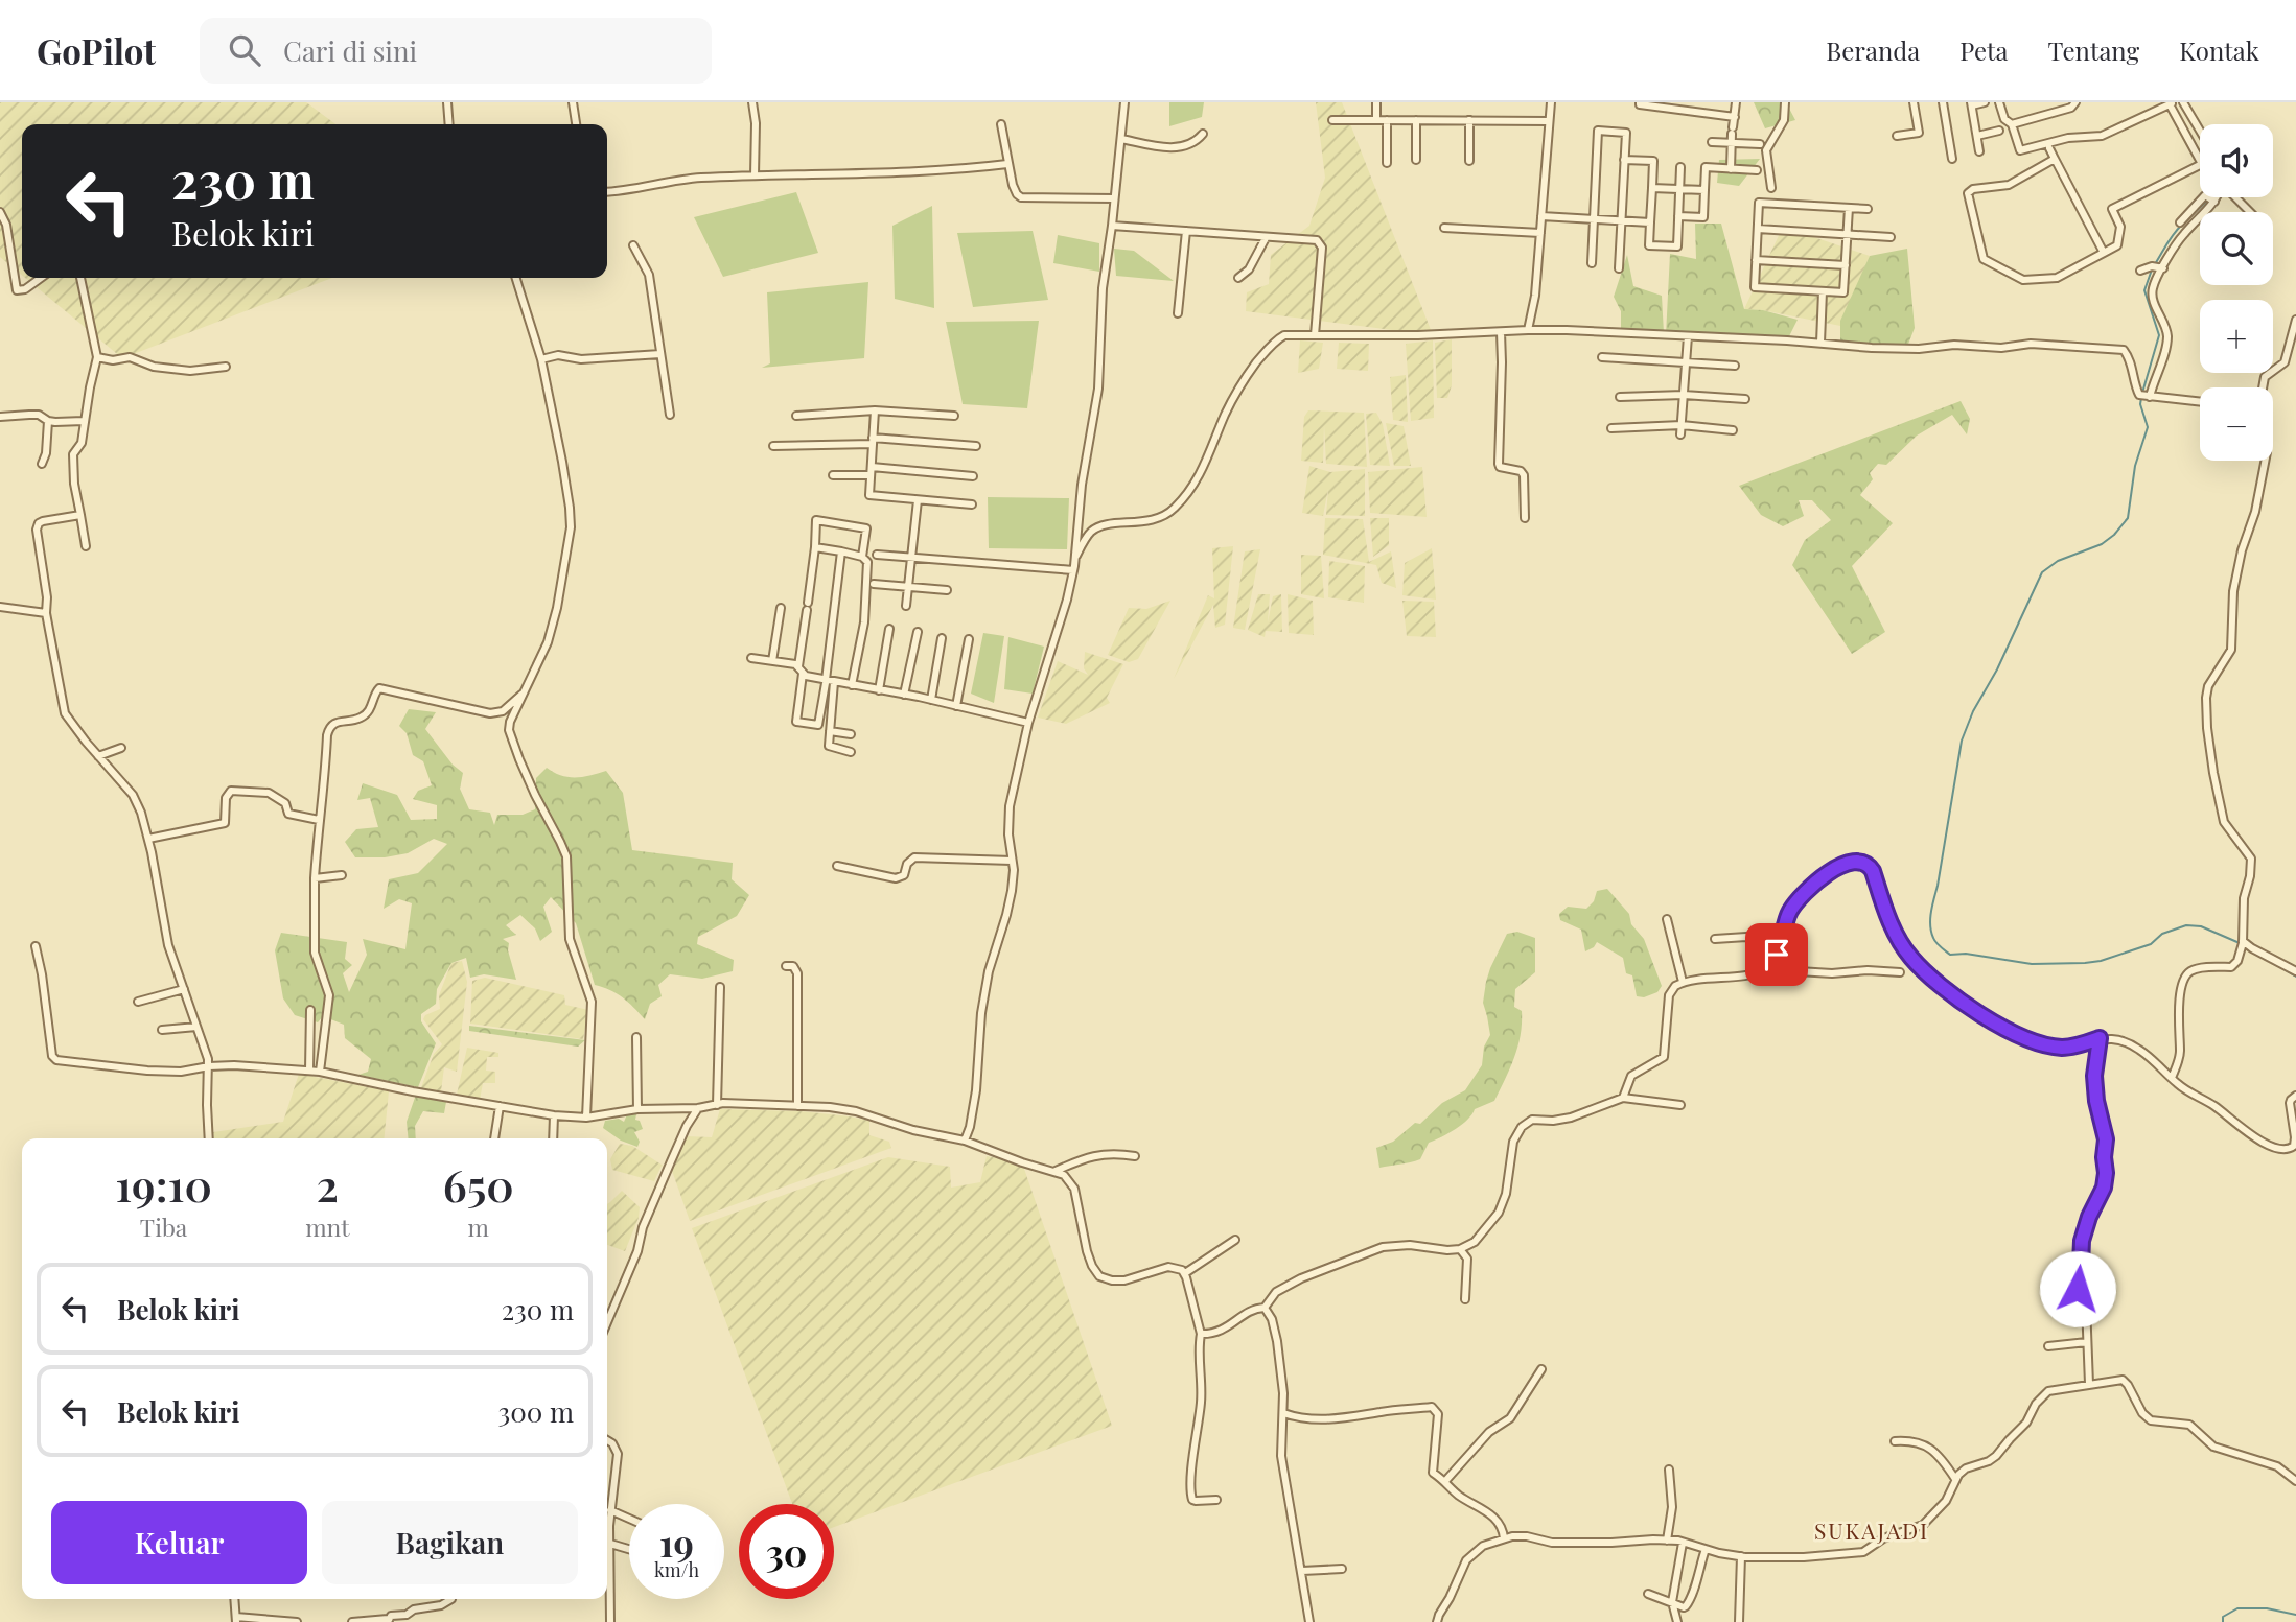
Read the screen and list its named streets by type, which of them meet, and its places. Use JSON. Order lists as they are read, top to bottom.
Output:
{
  "districts": ["SUKAJADI"],
  "page": {
    "header": "GoPilot",
    "search": "Cari di sini",
    "nav": [
      "Beranda",
      "Peta",
      "Tentang",
      "Kontak"
    ],
    "map_buttons": ["+", "−"],
    "turn": ["230 m", "Belok kiri"],
    "eta": [
      "19:10",
      "Tiba",
      "2",
      "mnt",
      "650",
      "m"
    ],
    "list": [
      {
        "name": "Belok kiri",
        "value": "230 m"
      },
      {
        "name": "Belok kiri",
        "value": "300 m"
      }
    ],
    "buttons": ["Keluar", "Bagikan"],
    "speed": "19 km/h",
    "limit": "30"
  }
}
